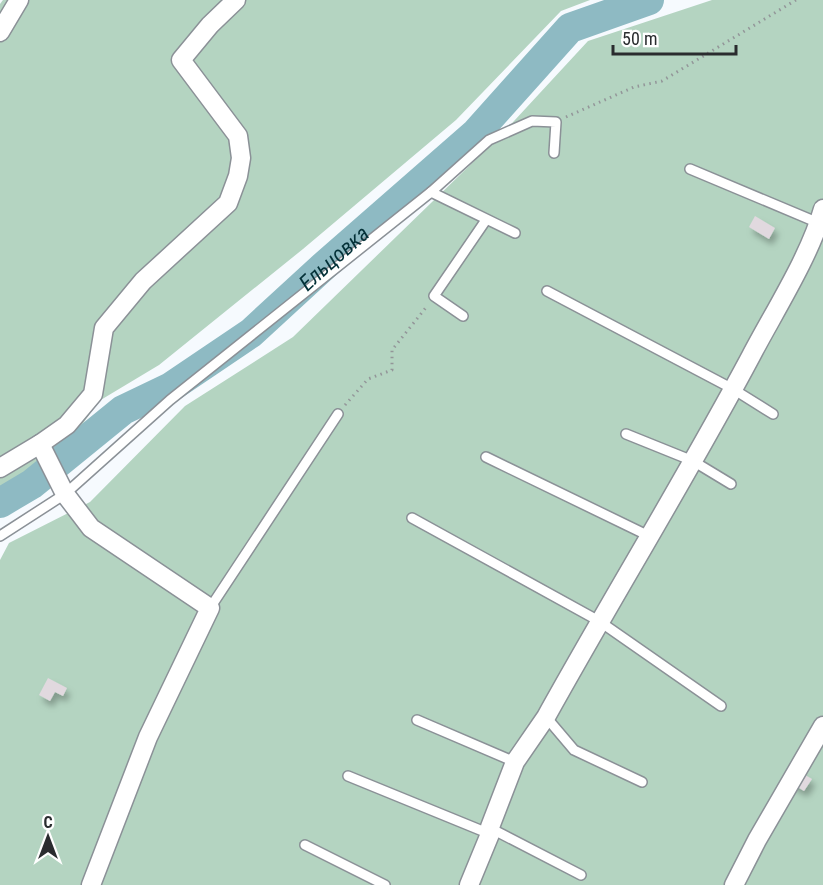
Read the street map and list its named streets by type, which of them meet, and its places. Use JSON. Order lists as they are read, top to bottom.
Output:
{
  "water": ["Ельцовка"],
  "scale_bar": "50 m",
  "north": "top"
}
